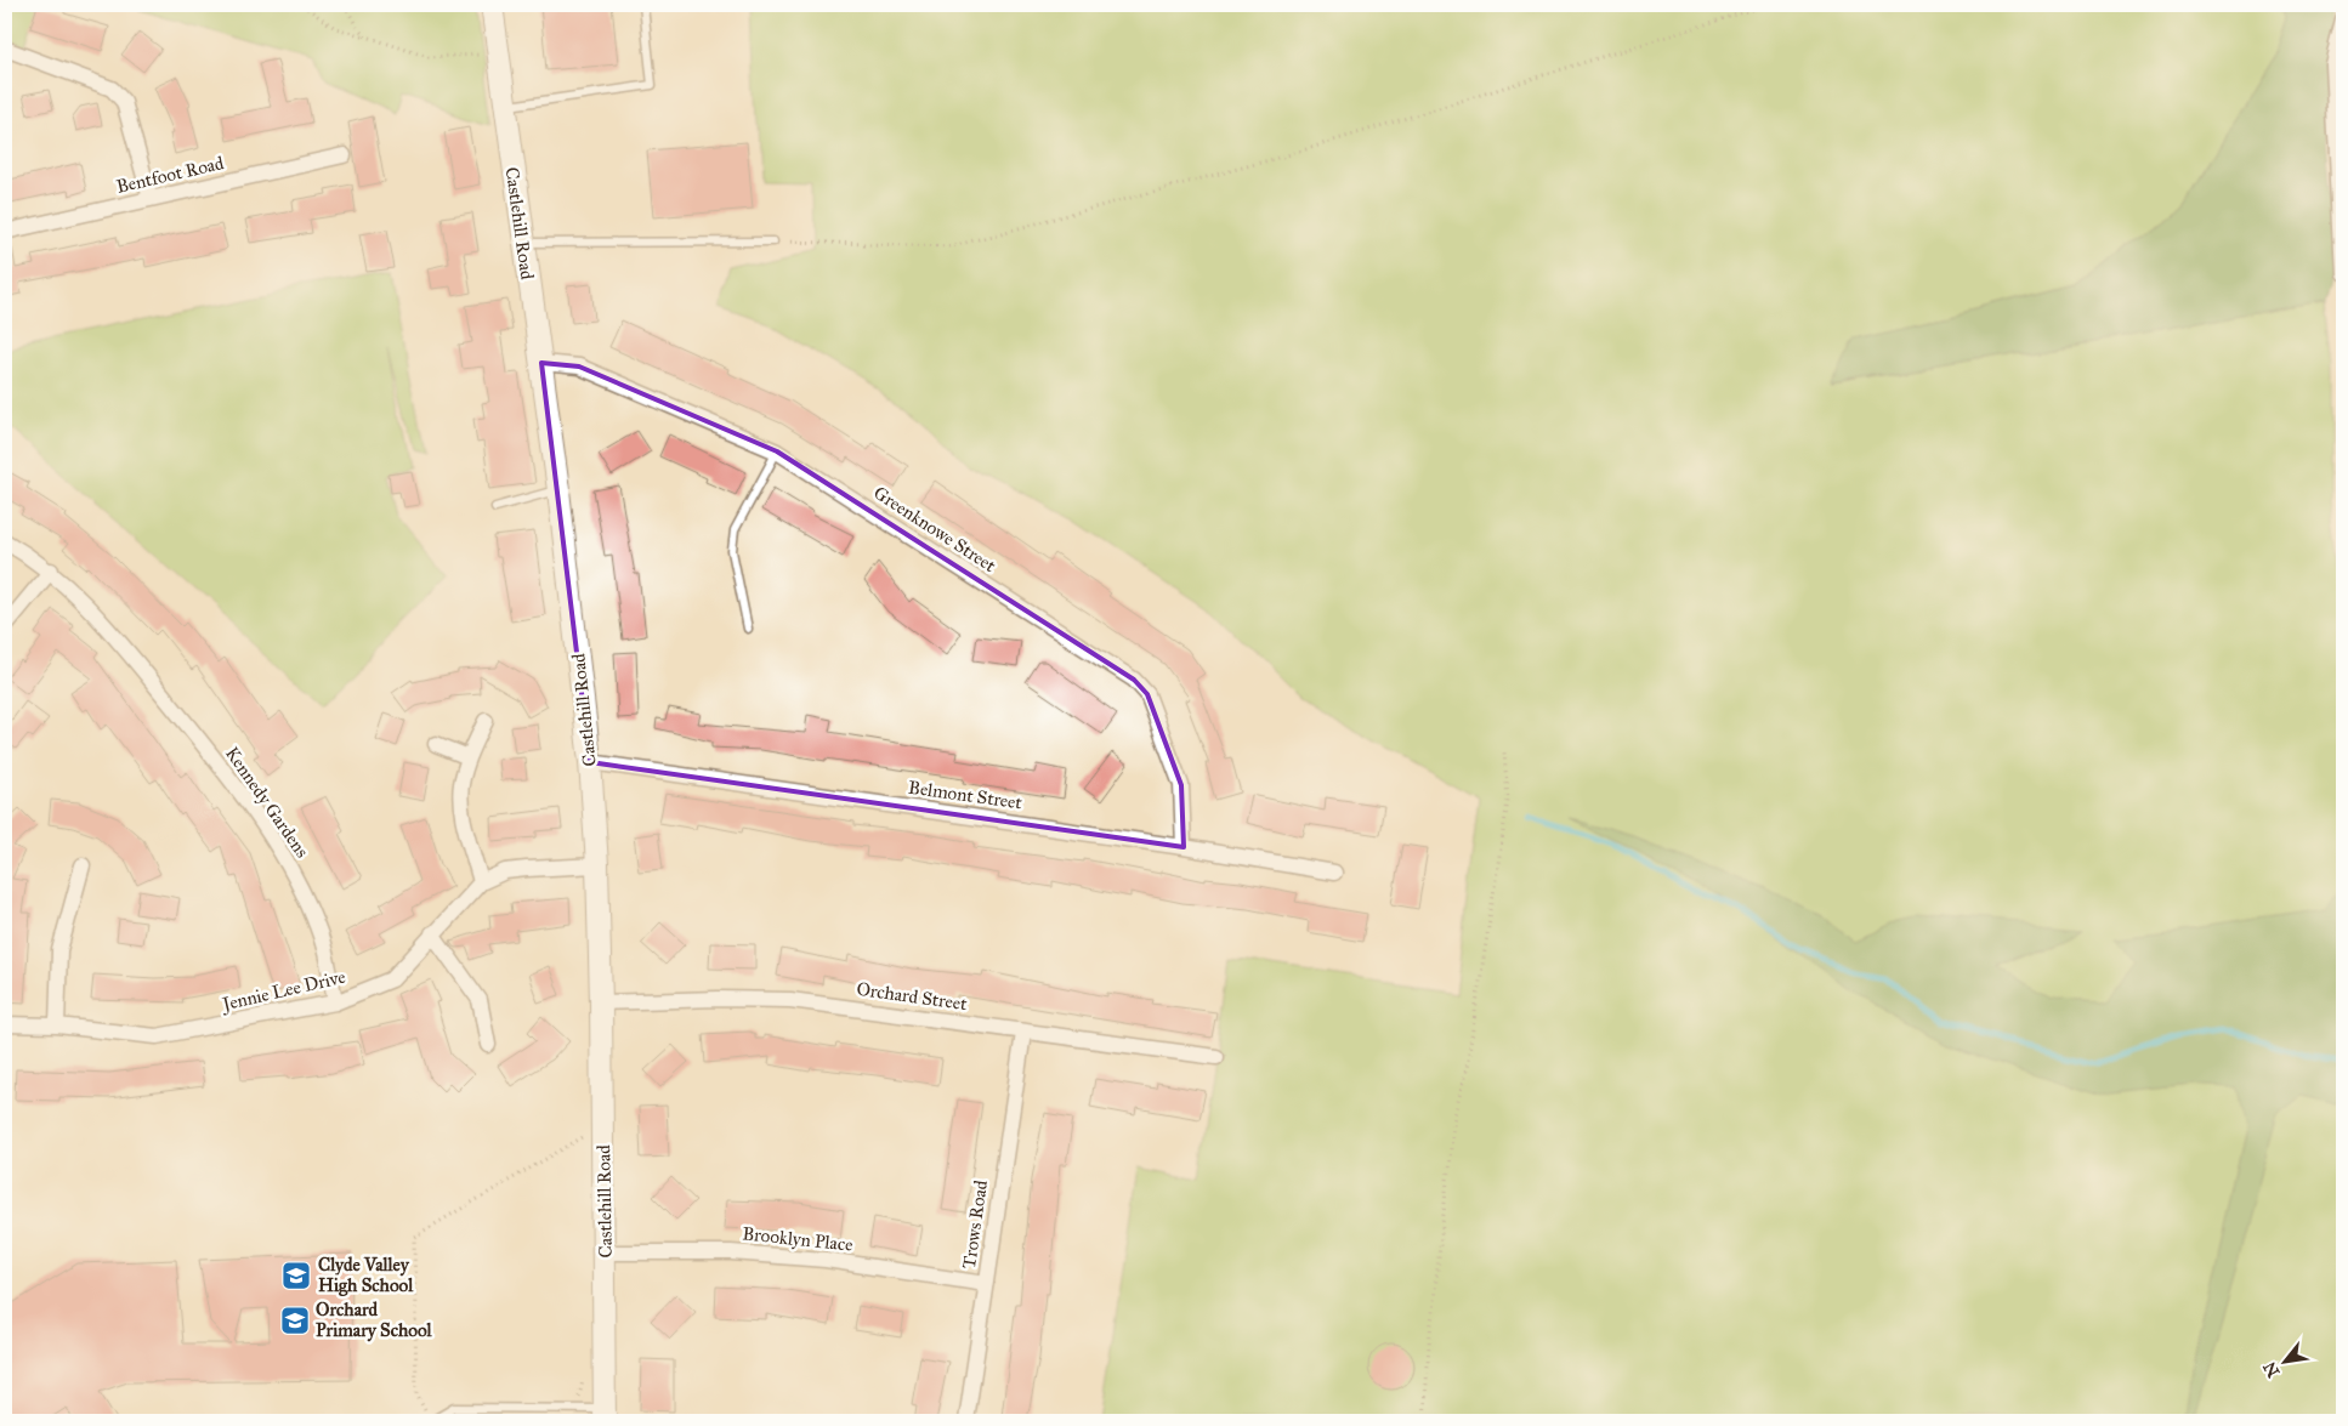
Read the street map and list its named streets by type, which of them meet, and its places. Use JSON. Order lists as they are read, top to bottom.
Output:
{
  "streets": {
    "main road": ["Castlehill Road"],
    "street": [
      "Bentfoot Road",
      "Greenknowe Street",
      "Belmont Street",
      "Kennedy Gardens",
      "Jennie Lee Drive",
      "Orchard Street",
      "Trows Road",
      "Brooklyn Place"
    ]
  },
  "crossings": [
    ["Castlehill Road", "Greenknowe Street"],
    ["Castlehill Road", "Belmont Street"],
    ["Castlehill Road", "Jennie Lee Drive"],
    ["Castlehill Road", "Orchard Street"],
    ["Castlehill Road", "Brooklyn Place"],
    ["Greenknowe Street", "Belmont Street"],
    ["Kennedy Gardens", "Jennie Lee Drive"],
    ["Orchard Street", "Trows Road"],
    ["Trows Road", "Brooklyn Place"]
  ],
  "places": {
    "school or university": ["Clyde Valley High School", "Orchard Primary School"]
  },
  "north": "bottom left"
}
